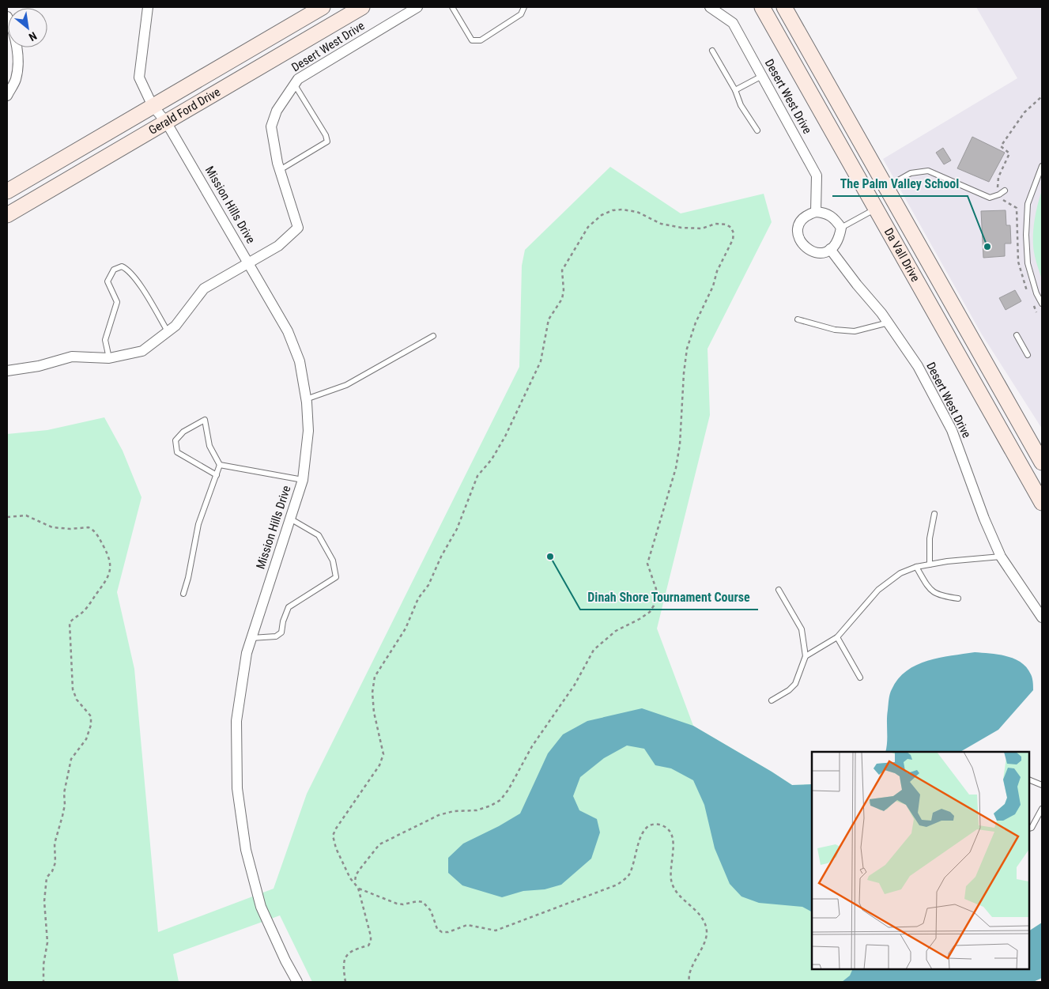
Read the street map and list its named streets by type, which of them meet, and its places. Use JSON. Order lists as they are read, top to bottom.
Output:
{
  "streets": {
    "main road": ["Gerald Ford Drive", "Da Vall Drive"],
    "street": ["Desert West Drive", "Mission Hills Drive"]
  },
  "crossings": [
    ["Desert West Drive", "Mission Hills Drive"],
    ["Gerald Ford Drive", "Mission Hills Drive"]
  ],
  "places": ["The Palm Valley School", "Dinah Shore Tournament Course"],
  "north": "bottom right"
}
